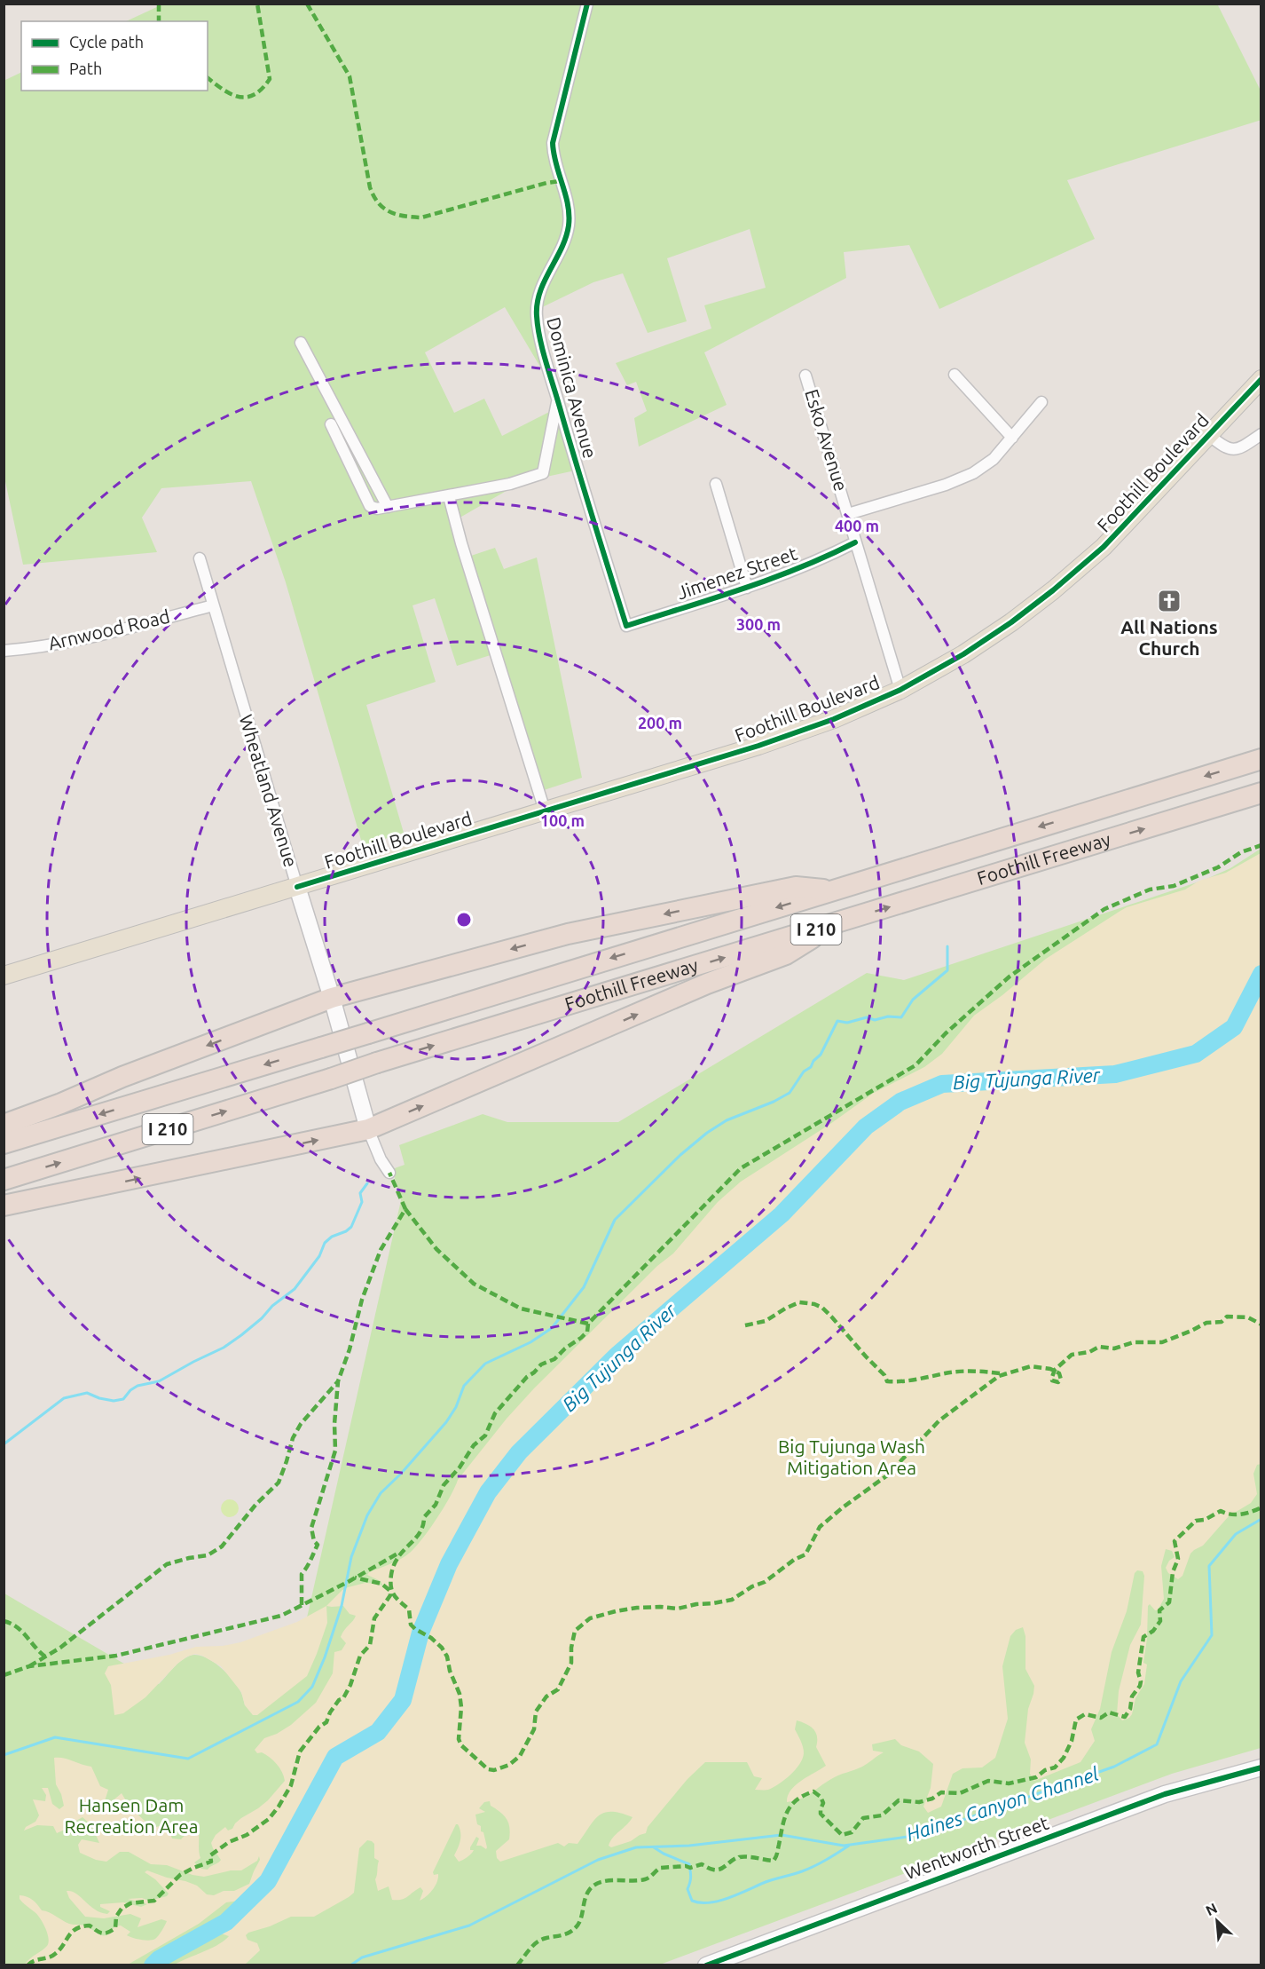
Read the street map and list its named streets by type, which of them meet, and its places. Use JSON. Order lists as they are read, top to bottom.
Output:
{
  "streets": {
    "highway": ["Foothill Freeway", "I 210"],
    "main road": ["Foothill Boulevard", "Wheatland Avenue", "Wentworth Street"],
    "street": [
      "Dominica Avenue",
      "Esko Avenue",
      "Jimenez Street",
      "Arnwood Road"
    ]
  },
  "crossings": [
    ["Dominica Avenue", "Jimenez Street"],
    ["Esko Avenue", "Foothill Boulevard"],
    ["Esko Avenue", "Jimenez Street"],
    ["Foothill Boulevard", "Wheatland Avenue"],
    ["Arnwood Road", "Wheatland Avenue"]
  ],
  "water": ["Big Tujunga River", "Haines Canyon Channel"],
  "parks": ["Big Tujunga Wash Mitigation Area", "Hansen Dam Recreation Area"],
  "places": {
    "church": ["All Nations Church"]
  },
  "legend": ["Cycle path", "Path"],
  "north": "top left",
  "rings": [
    "400 m",
    "300 m",
    "200 m",
    "100 m"
  ]
}
